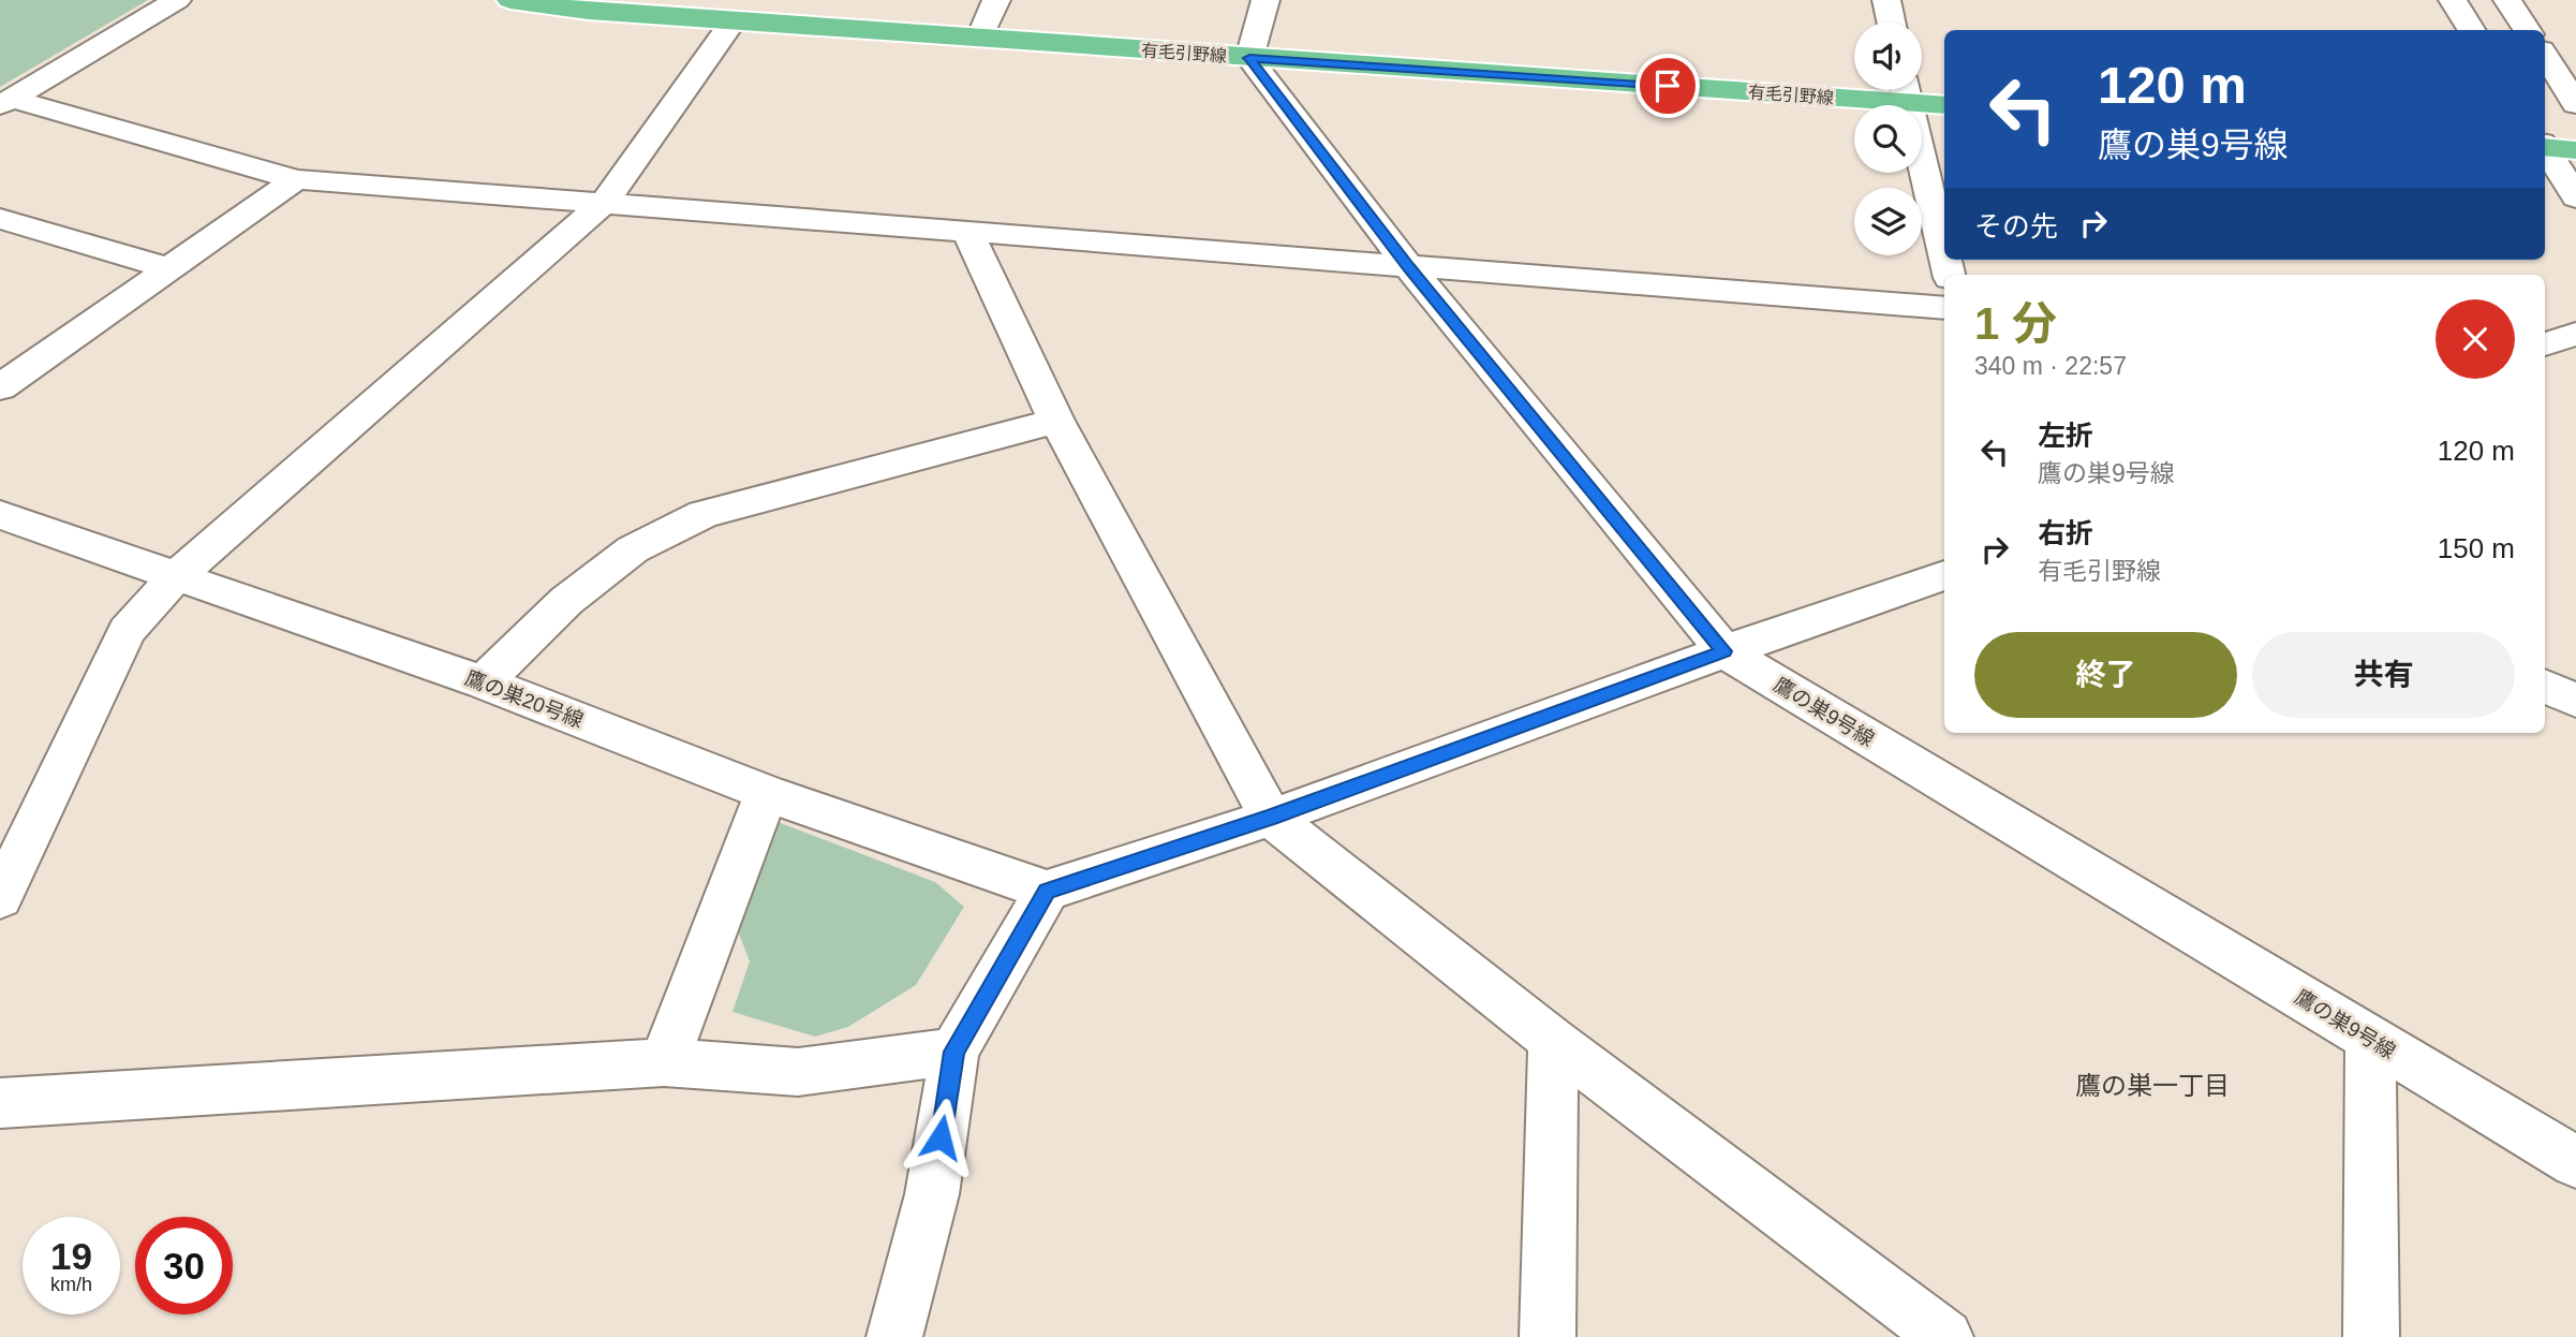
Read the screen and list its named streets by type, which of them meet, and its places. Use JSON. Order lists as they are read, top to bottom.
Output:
{
  "streets": {
    "main road": ["有毛引野線"],
    "street": ["鷹の巣20号線", "鷹の巣9号線"]
  },
  "crossings": [
    ["有毛引野線", "鷹の巣9号線"]
  ],
  "districts": ["鷹の巣一丁目"],
  "page": {
    "turn": ["120 m", "鷹の巣9号線"],
    "then": "その先",
    "heading": ["1 分", "340 m · 22:57"],
    "list": [
      {
        "name": "左折",
        "note": "鷹の巣9号線",
        "value": "120 m"
      },
      {
        "name": "右折",
        "note": "有毛引野線",
        "value": "150 m"
      }
    ],
    "buttons": ["終了", "共有"],
    "speed": "19 km/h",
    "limit": "30"
  }
}
